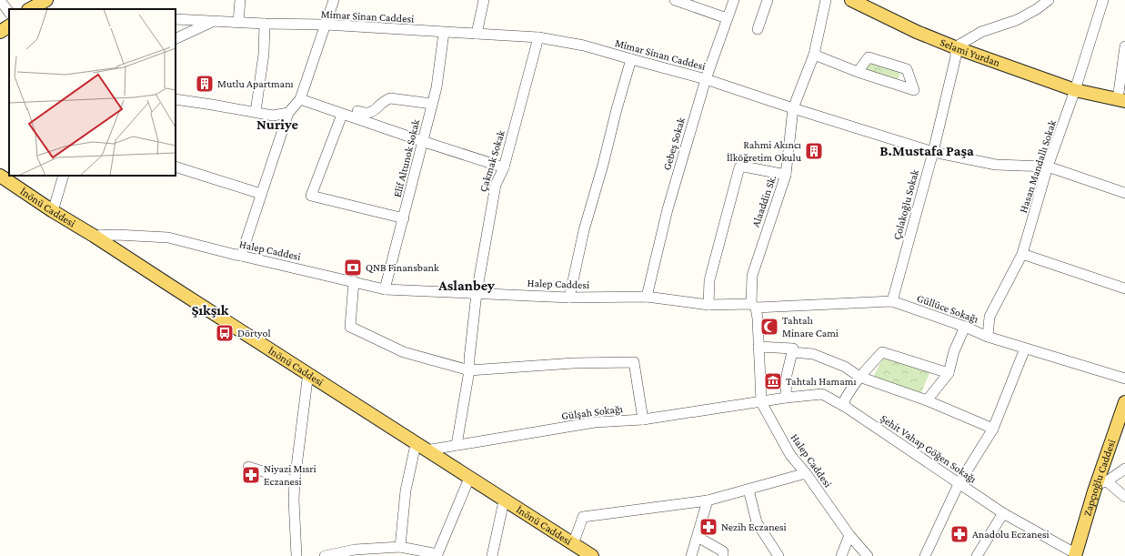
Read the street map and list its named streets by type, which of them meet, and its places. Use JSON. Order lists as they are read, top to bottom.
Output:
{
  "streets": {
    "main road": ["Selami Yurdan", "İnönü Caddesi", "Zapçıoğlu Caddesi"],
    "street": [
      "Mimar Sinan Caddesi",
      "Gebeş Sokak",
      "Elif Altunok Sokak",
      "Çakmak Sokak",
      "Hasan Mandallı Sokak",
      "Alaaddin Sk.",
      "Çolakoğlu Sokak",
      "Halep Caddesi",
      "Güllüce Sokağı",
      "Gülşah Sokağı",
      "Şehit Vahap Göğen Sokağı"
    ]
  },
  "crossings": [
    ["Mimar Sinan Caddesi", "Gebeş Sokak"],
    ["Mimar Sinan Caddesi", "Elif Altunok Sokak"],
    ["Mimar Sinan Caddesi", "Çakmak Sokak"],
    ["Mimar Sinan Caddesi", "Hasan Mandallı Sokak"],
    ["Mimar Sinan Caddesi", "Alaaddin Sk."],
    ["Mimar Sinan Caddesi", "Çolakoğlu Sokak"],
    ["Selami Yurdan", "Hasan Mandallı Sokak"],
    ["Selami Yurdan", "Çolakoğlu Sokak"],
    ["Gebeş Sokak", "Halep Caddesi"],
    ["Elif Altunok Sokak", "Halep Caddesi"],
    ["Çakmak Sokak", "Halep Caddesi"],
    ["Çakmak Sokak", "Gülşah Sokağı"],
    ["Hasan Mandallı Sokak", "Güllüce Sokağı"],
    ["Alaaddin Sk.", "Halep Caddesi"],
    ["Alaaddin Sk.", "Güllüce Sokağı"],
    ["Çolakoğlu Sokak", "Güllüce Sokağı"],
    ["İnönü Caddesi", "Halep Caddesi"],
    ["İnönü Caddesi", "Gülşah Sokağı"],
    ["Halep Caddesi", "Güllüce Sokağı"],
    ["Halep Caddesi", "Gülşah Sokağı"],
    ["Halep Caddesi", "Şehit Vahap Göğen Sokağı"],
    ["Gülşah Sokağı", "Şehit Vahap Göğen Sokağı"],
    ["Şehit Vahap Göğen Sokağı", "Zapçıoğlu Caddesi"]
  ],
  "districts": [
    "Nuriye",
    "B.Mustafa Paşa",
    "Aslanbey",
    "Şıkşık"
  ],
  "places": {
    "building": ["Mutlu Apartmanı", "Rahmi Akıncı İlköğretim Okulu"],
    "bank": ["QNB Finansbank"],
    "mosque": ["Tahtalı Minare Cami"],
    "bus stop": ["Dörtyol"],
    "museum": ["Tahtalı Hamamı"],
    "pharmacy": ["Niyazi Mısri Eczanesi", "Nezih Eczanesi", "Anadolu Eczanesi"]
  }
}
